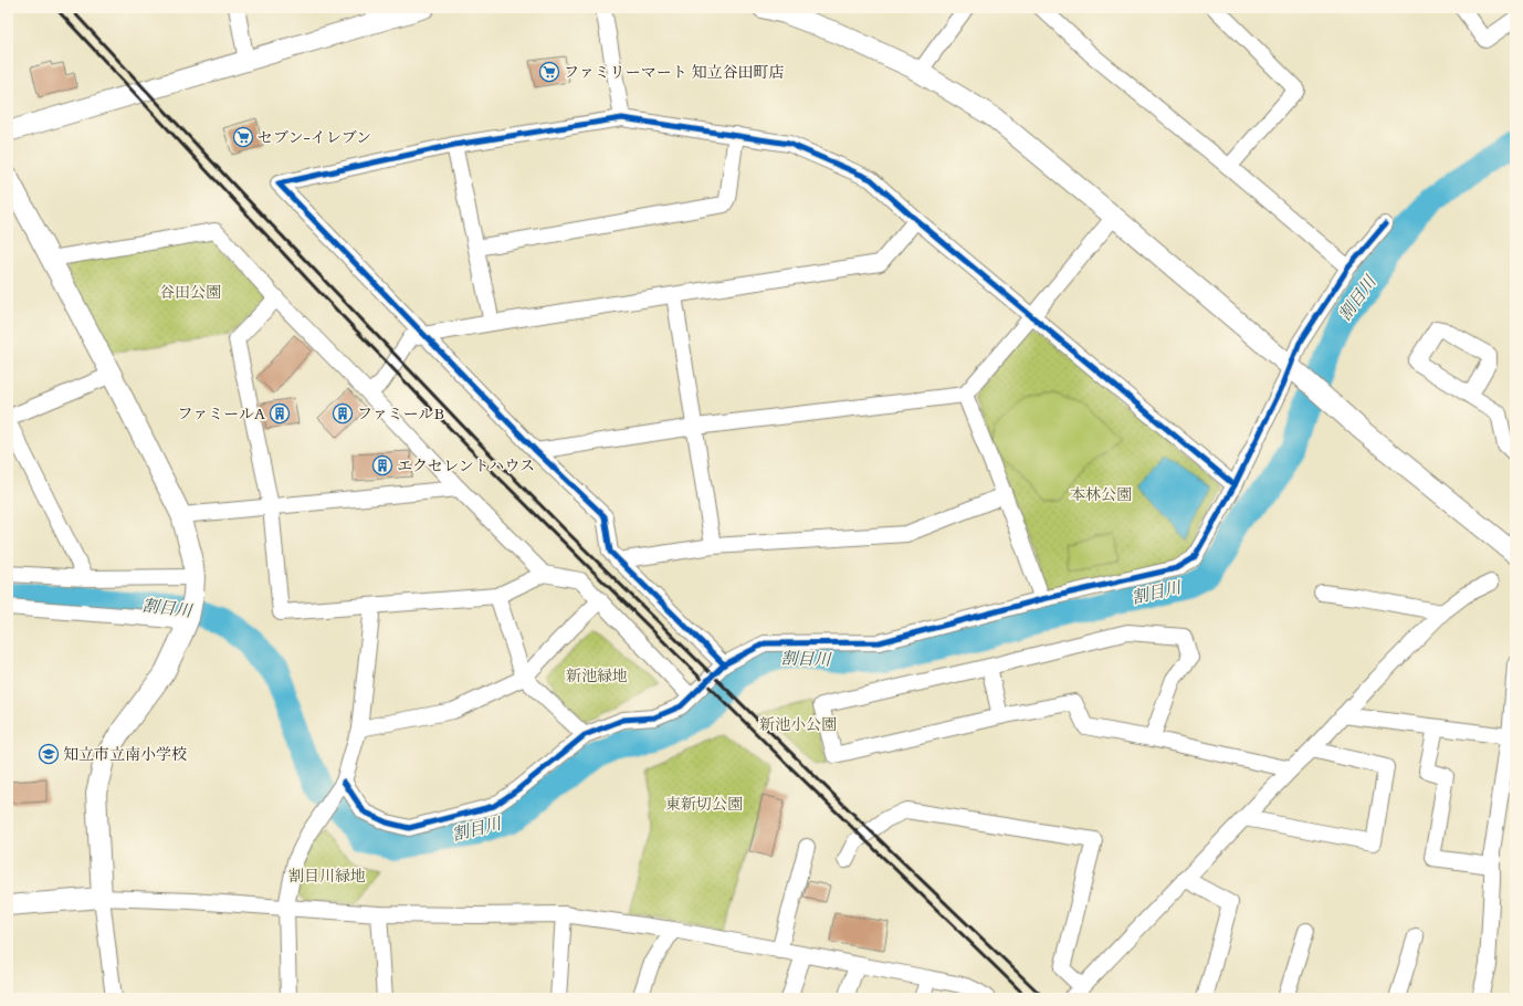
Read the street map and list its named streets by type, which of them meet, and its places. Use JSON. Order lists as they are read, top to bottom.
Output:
{
  "water": ["割目川"],
  "parks": [
    "谷田公園",
    "本林公園",
    "新池緑地",
    "新池小公園",
    "東新切公園",
    "割目川緑地"
  ],
  "places": {
    "supermarket": ["ファミリーマート 知立谷田町店", "セブン-イレブン"],
    "building": ["ファミールA", "ファミールB", "エクセレントハウス"],
    "school or university": ["知立市立南小学校"]
  }
}
